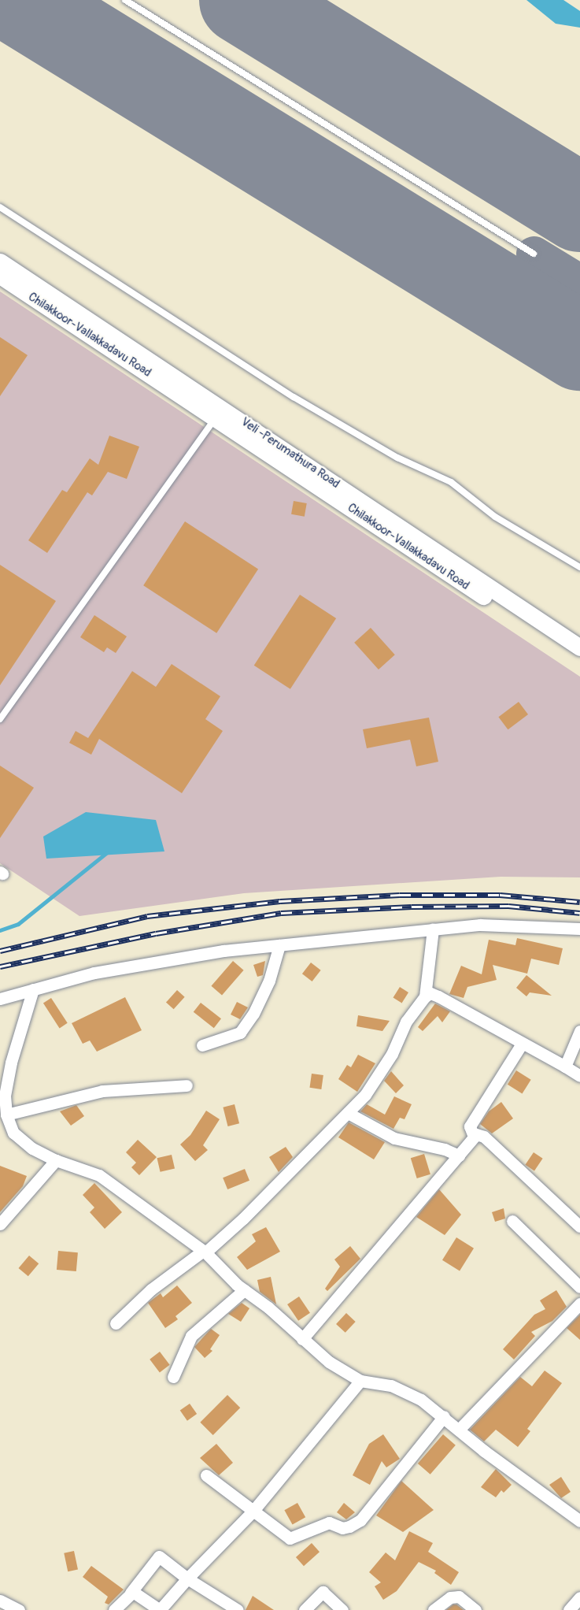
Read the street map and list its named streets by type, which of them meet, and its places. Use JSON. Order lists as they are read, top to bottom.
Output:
{
  "streets": {
    "main road": ["Chilakkoor-Vallakkadavu Road", "Veli -Perumathura Road"]
  }
}
